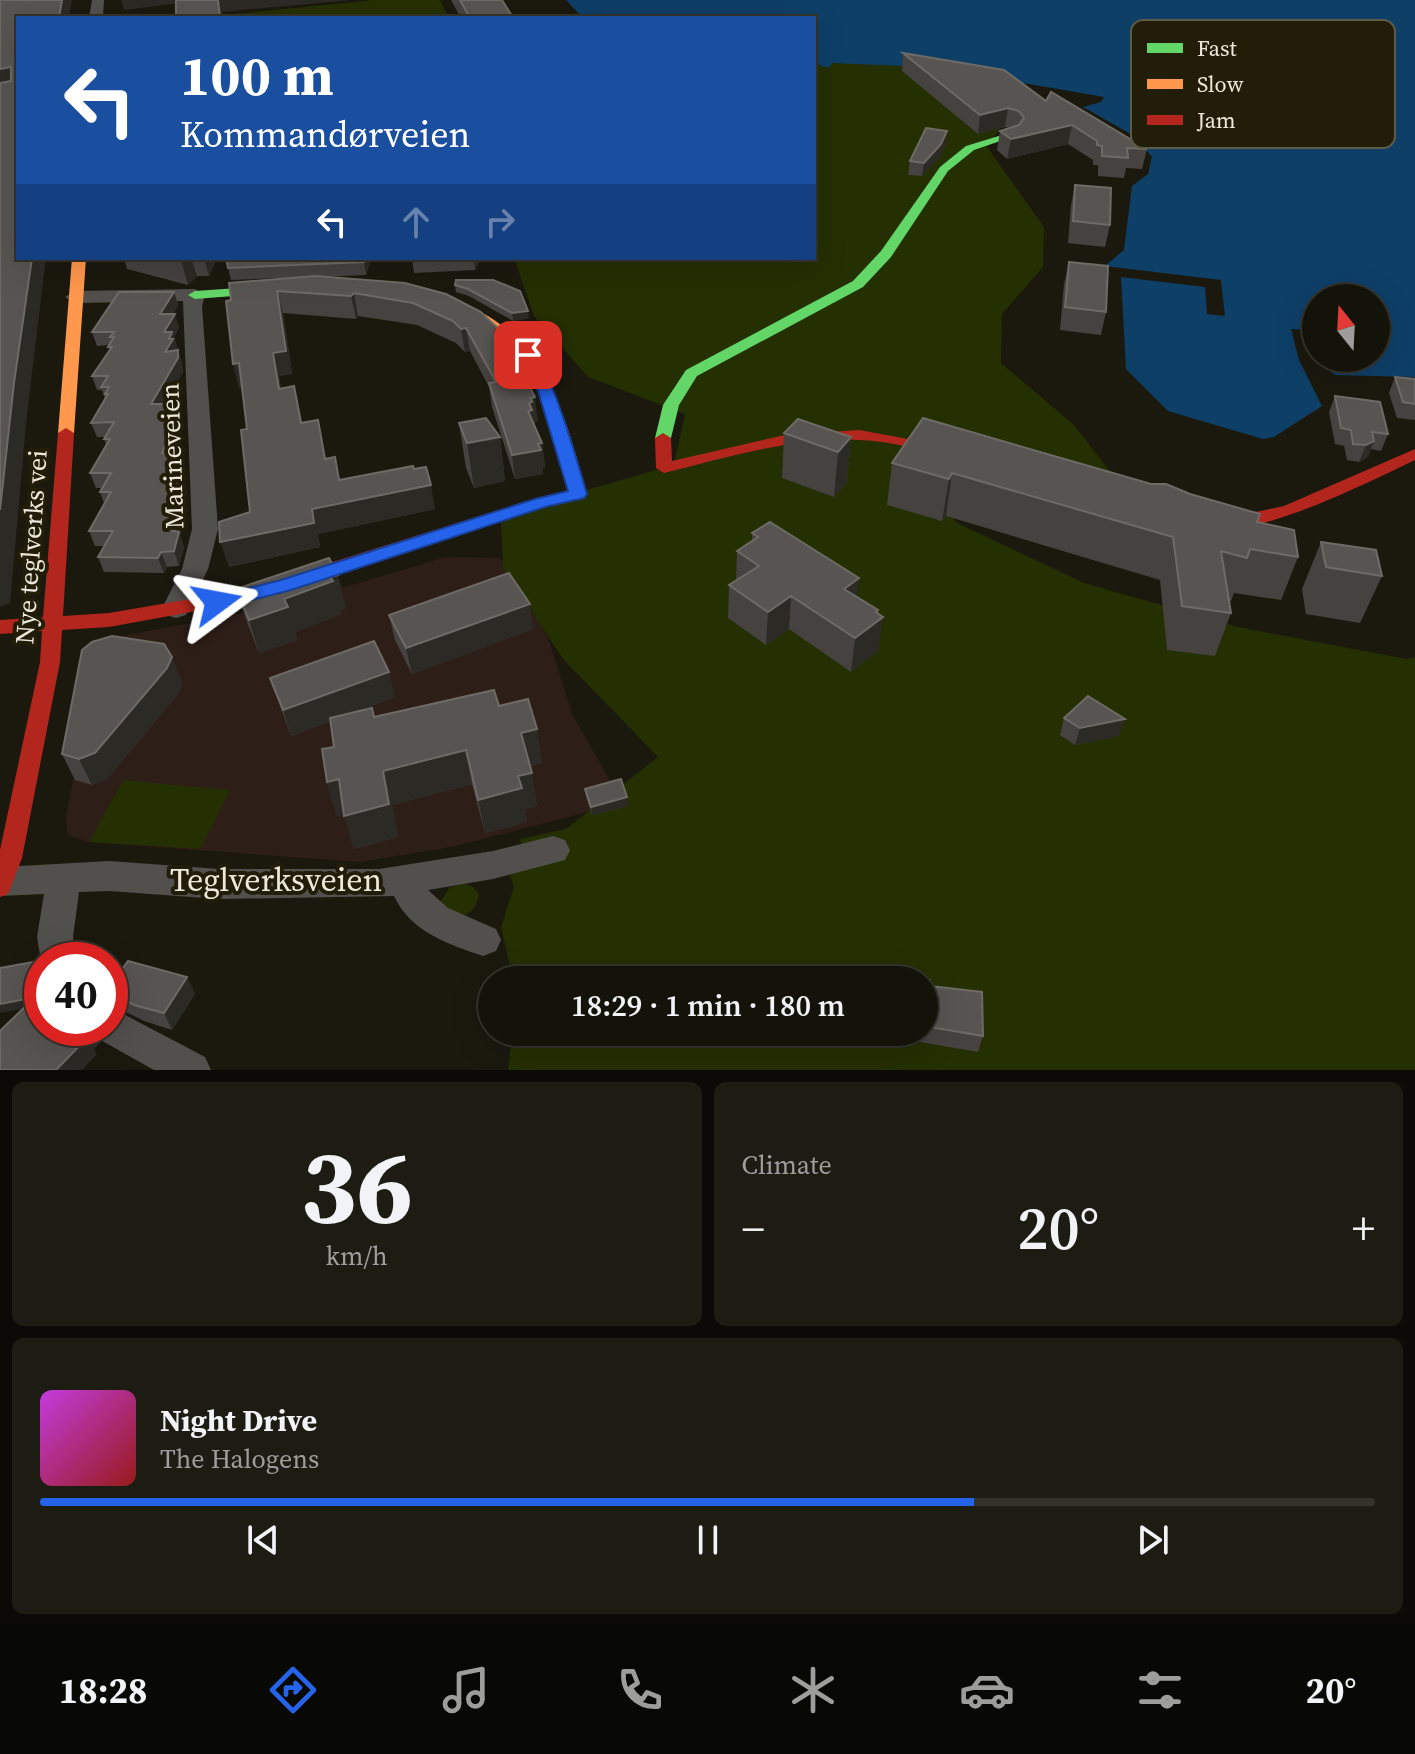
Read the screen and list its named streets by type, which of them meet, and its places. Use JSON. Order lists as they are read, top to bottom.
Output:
{
  "streets": {
    "street": ["Marineveien", "Nye teglverks vei", "Teglverksveien"]
  },
  "crossings": [
    ["Nye teglverks vei", "Teglverksveien"]
  ],
  "legend": ["Fast", "Slow", "Jam"],
  "north": "top",
  "page": {
    "turn": ["100 m", "Kommandørveien"],
    "limit": "40",
    "trip": "18:29 · 1 min · 180 m",
    "tile": [
      ["36", "km/h"],
      "Climate"
    ],
    "heat": ["−", "20°", "+"],
    "song": ["Night Drive", "The Halogens"],
    "tabs": ["18:28", "20°"]
  }
}
